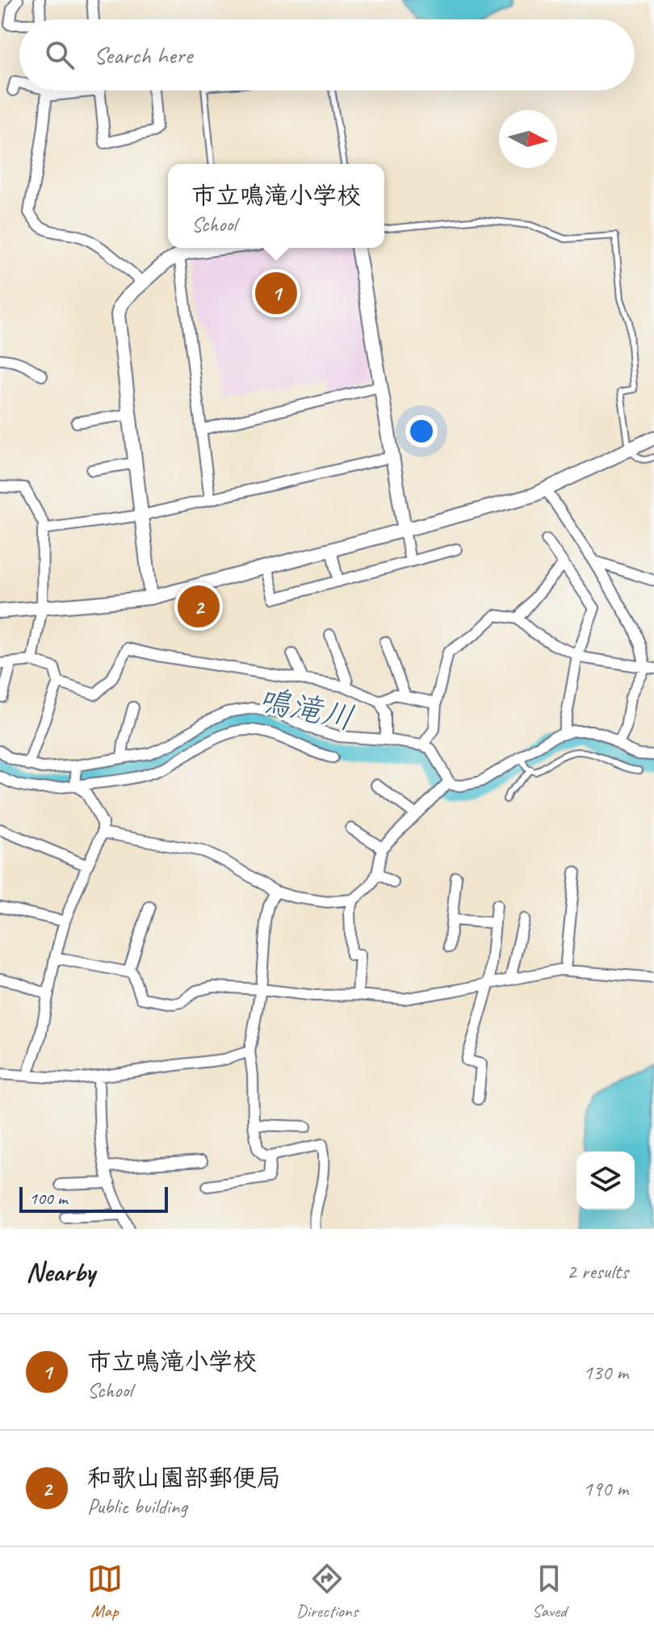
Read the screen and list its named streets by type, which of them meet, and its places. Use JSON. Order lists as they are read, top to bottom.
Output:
{
  "water": ["鳴滝川"],
  "scale_bar": "100 m",
  "north": "right",
  "page": {
    "search": "Search here",
    "popup": ["市立鳴滝小学校", "School"],
    "pins": ["1", "2"],
    "scale": "100 m",
    "heading": ["Nearby", "2 results"],
    "list": [
      {
        "mark": "1",
        "name": "市立鳴滝小学校",
        "note": "School",
        "value": "130 m"
      },
      {
        "mark": "2",
        "name": "和歌山園部郵便局",
        "note": "Public building",
        "value": "190 m"
      }
    ],
    "nav": ["Map", "Directions", "Saved"]
  }
}
